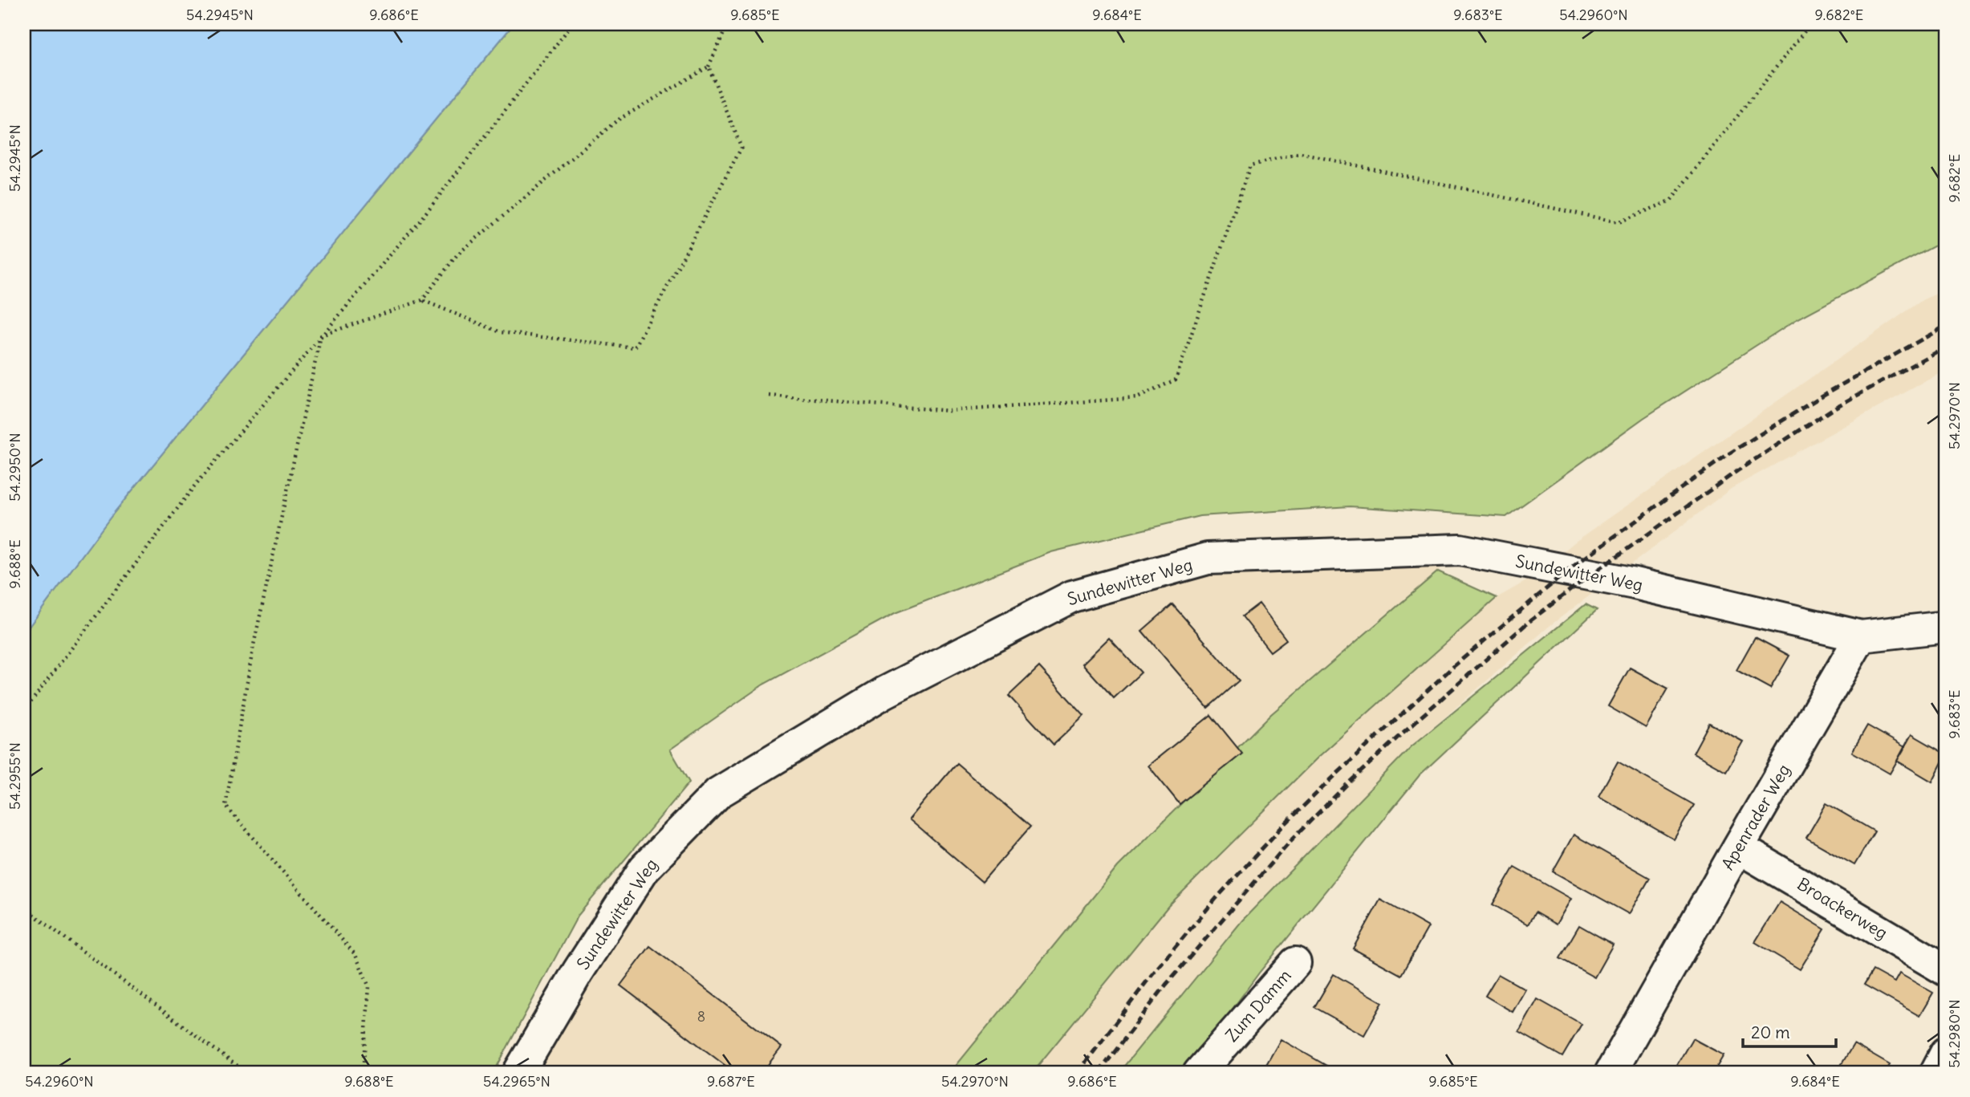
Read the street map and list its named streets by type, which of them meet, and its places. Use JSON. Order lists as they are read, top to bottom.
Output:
{
  "streets": {
    "street": [
      "Sundewitter Weg",
      "Apenrader Weg",
      "Broackerweg",
      "Zum Damm"
    ]
  },
  "crossings": [
    ["Sundewitter Weg", "Apenrader Weg"],
    ["Apenrader Weg", "Broackerweg"]
  ],
  "house_numbers": ["8"],
  "scale_bar": "20 m",
  "coordinates": [
    "54.2945°N",
    "9.686°E",
    "9.685°E",
    "9.684°E",
    "9.683°E",
    "54.2960°N",
    "9.682°E",
    "54.2970°N",
    "54.2950°N",
    "9.688°E",
    "54.2955°N",
    "54.2980°N",
    "54.2965°N",
    "9.687°E"
  ]
}
